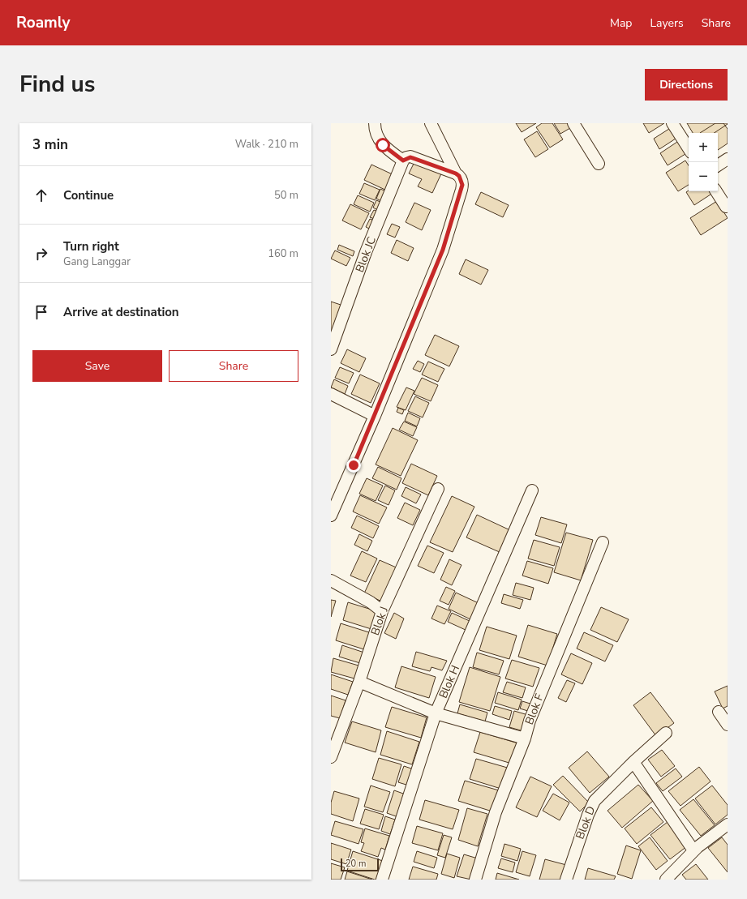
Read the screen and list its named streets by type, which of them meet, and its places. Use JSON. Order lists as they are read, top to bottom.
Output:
{
  "streets": {
    "street": [
      "Blok JC",
      "Blok J",
      "Blok H",
      "Blok F",
      "Blok D"
    ]
  },
  "scale_bar": "20 m",
  "page": {
    "header": "Roamly",
    "nav": ["Map", "Layers", "Share"],
    "title": "Find us",
    "buttons": [
      "Directions",
      ["Save", "Share"]
    ],
    "heading": ["3 min", "Walk · 210 m"],
    "map_buttons": ["+", "−"],
    "list": [
      ["Continue", "50 m"],
      ["Turn right", "Gang Langgar", "160 m"],
      "Arrive at destination"
    ],
    "scale": "20 m"
  }
}
